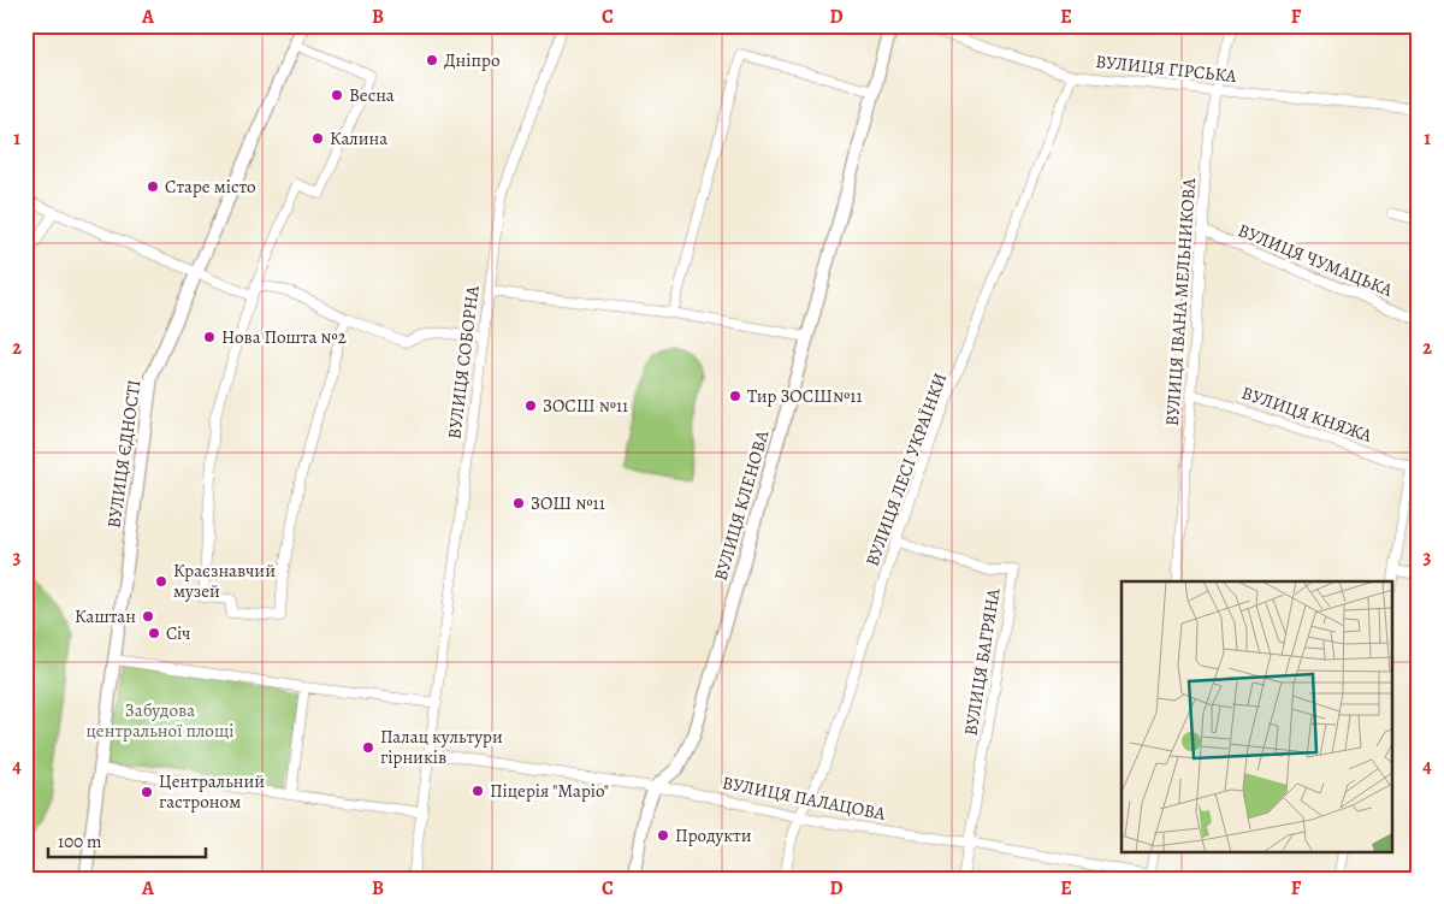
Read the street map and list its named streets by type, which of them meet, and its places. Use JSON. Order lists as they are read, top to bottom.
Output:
{
  "streets": {
    "street": [
      "ВУЛИЦЯ ГІРСЬКА",
      "ВУЛИЦЯ ЧУМАЦЬКА",
      "ВУЛИЦЯ ІВАНА МЕЛЬНИКОВА",
      "ВУЛИЦЯ СОБОРНА",
      "ВУЛИЦЯ КНЯЖА",
      "ВУЛИЦЯ ЄДНОСТІ",
      "ВУЛИЦЯ ЛЕСІ УКРАЇНКИ",
      "ВУЛИЦЯ КЛЕНОВА",
      "ВУЛИЦЯ БАГРЯНА",
      "ВУЛИЦЯ ПАЛАЦОВА"
    ]
  },
  "crossings": [
    ["ВУЛИЦЯ ГІРСЬКА", "ВУЛИЦЯ ІВАНА МЕЛЬНИКОВА"],
    ["ВУЛИЦЯ ГІРСЬКА", "ВУЛИЦЯ ЛЕСІ УКРАЇНКИ"],
    ["ВУЛИЦЯ ЧУМАЦЬКА", "ВУЛИЦЯ ІВАНА МЕЛЬНИКОВА"],
    ["ВУЛИЦЯ ІВАНА МЕЛЬНИКОВА", "ВУЛИЦЯ КНЯЖА"],
    ["ВУЛИЦЯ СОБОРНА", "ВУЛИЦЯ ПАЛАЦОВА"],
    ["ВУЛИЦЯ ЛЕСІ УКРАЇНКИ", "ВУЛИЦЯ БАГРЯНА"],
    ["ВУЛИЦЯ ЛЕСІ УКРАЇНКИ", "ВУЛИЦЯ ПАЛАЦОВА"],
    ["ВУЛИЦЯ КЛЕНОВА", "ВУЛИЦЯ ПАЛАЦОВА"],
    ["ВУЛИЦЯ БАГРЯНА", "ВУЛИЦЯ ПАЛАЦОВА"]
  ],
  "parks": ["Забудова центральної площі"],
  "places": [
    "Дніпро",
    "Весна",
    "Калина",
    "Старе місто",
    "Нова Пошта №2",
    "Тир ЗОСШ№11",
    "ЗОСШ №11",
    "ЗОШ №11",
    "Краєзнавчий музей",
    "Каштан",
    "Січ",
    "Палац культури гірників",
    "Піцерія \"Маріо\"",
    "Центральний гастроном",
    "Продукти"
  ],
  "scale_bar": "100 m",
  "grid": {
    "columns": [
      "A",
      "B",
      "C",
      "D",
      "E",
      "F"
    ],
    "rows": [
      "1",
      "2",
      "3",
      "4"
    ]
  }
}
